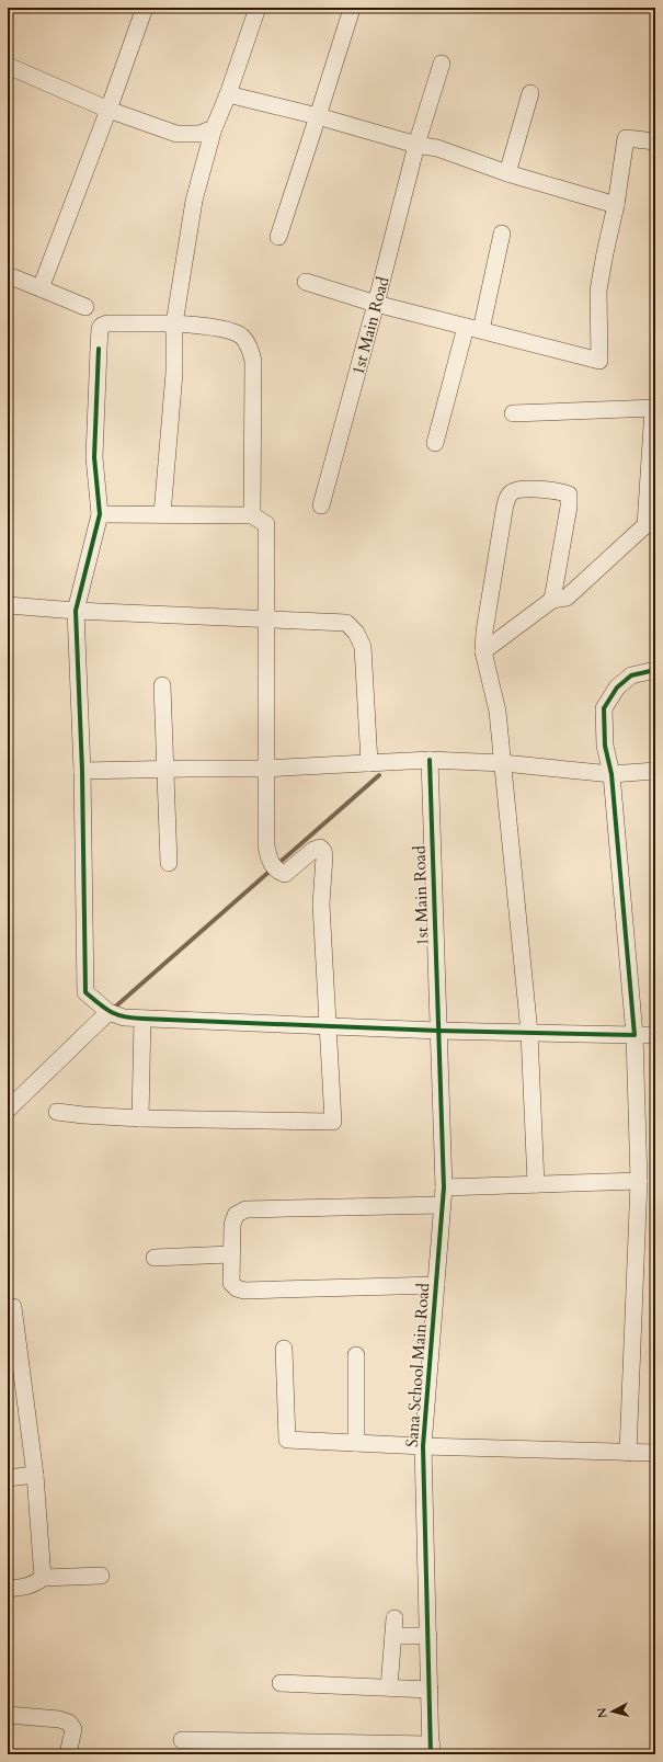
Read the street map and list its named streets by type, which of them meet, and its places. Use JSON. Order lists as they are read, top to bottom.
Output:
{
  "streets": {
    "street": ["1st Main Road", "Sana School Main Road"]
  },
  "crossings": [
    ["1st Main Road", "Sana School Main Road"]
  ],
  "north": "left"
}
